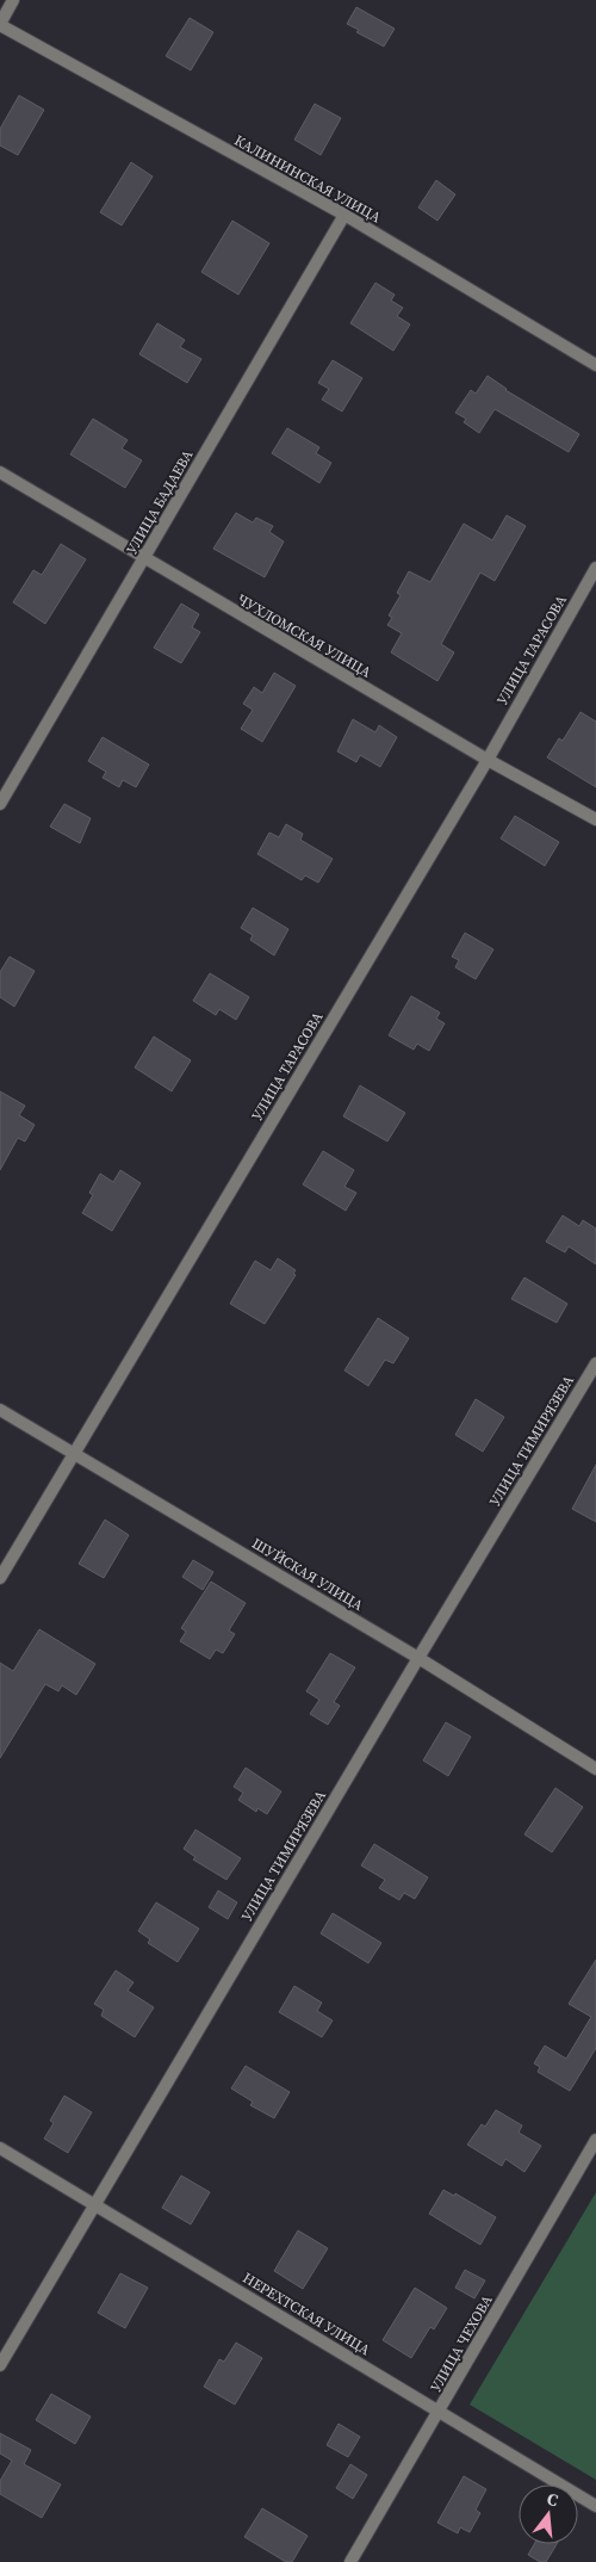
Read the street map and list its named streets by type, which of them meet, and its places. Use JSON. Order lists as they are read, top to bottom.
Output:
{
  "streets": {
    "street": [
      "КАЛИНИНСКАЯ УЛИЦА",
      "УЛИЦА БАДАЕВА",
      "ЧУХЛОМСКАЯ УЛИЦА",
      "УЛИЦА ТАРАСОВА",
      "УЛИЦА ТИМИРЯЗЕВА",
      "ШУЙСКАЯ УЛИЦА",
      "НЕРЕХТСКАЯ УЛИЦА",
      "УЛИЦА ЧЕХОВА"
    ]
  },
  "crossings": [
    ["КАЛИНИНСКАЯ УЛИЦА", "УЛИЦА БАДАЕВА"],
    ["УЛИЦА БАДАЕВА", "ЧУХЛОМСКАЯ УЛИЦА"],
    ["ЧУХЛОМСКАЯ УЛИЦА", "УЛИЦА ТАРАСОВА"],
    ["УЛИЦА ТАРАСОВА", "ШУЙСКАЯ УЛИЦА"],
    ["УЛИЦА ТИМИРЯЗЕВА", "ШУЙСКАЯ УЛИЦА"],
    ["УЛИЦА ТИМИРЯЗЕВА", "НЕРЕХТСКАЯ УЛИЦА"],
    ["НЕРЕХТСКАЯ УЛИЦА", "УЛИЦА ЧЕХОВА"]
  ],
  "north": "top"
}
